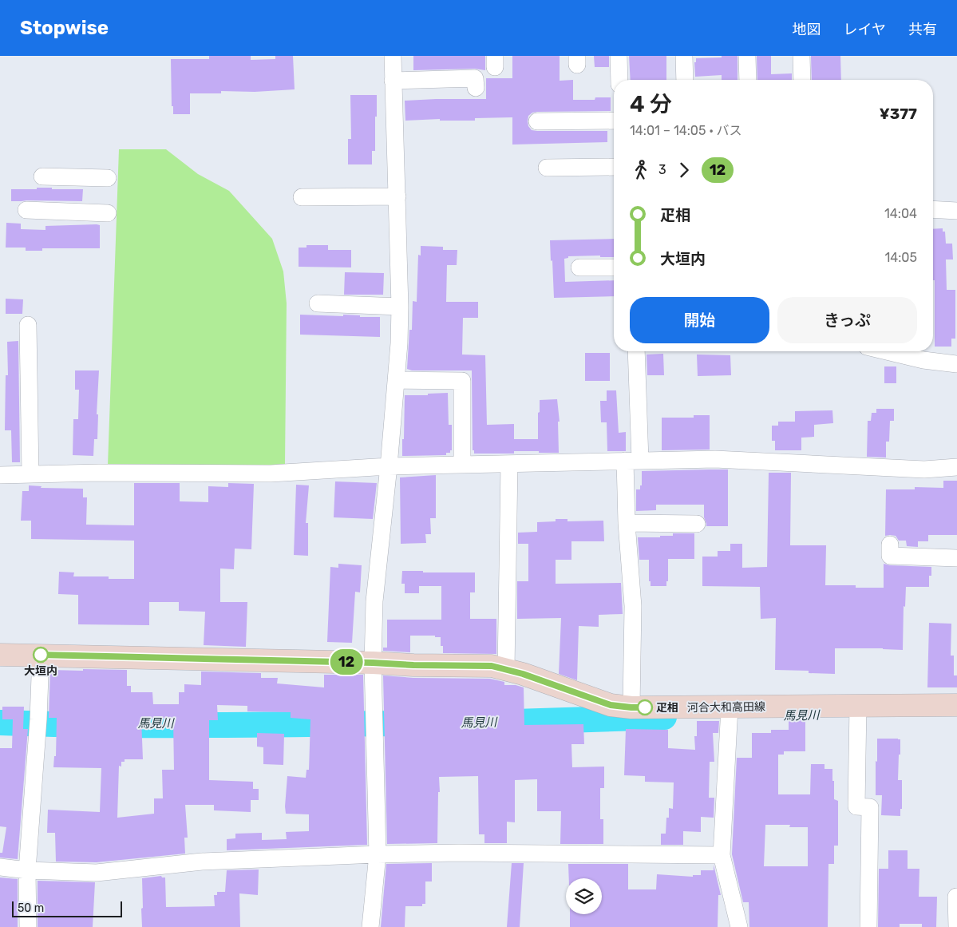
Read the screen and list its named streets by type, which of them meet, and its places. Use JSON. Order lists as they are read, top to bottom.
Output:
{
  "streets": {
    "main road": ["河合大和高田線"]
  },
  "water": ["馬見川"],
  "places": ["大垣内", "疋相"],
  "lines": ["bus line 12"],
  "scale_bar": "50 m",
  "page": {
    "header": "Stopwise",
    "nav": ["地図", "レイヤ", "共有"],
    "on_map": "12",
    "heading": ["4 分", "14:01 – 14:05 · バス", "¥377"],
    "legs": ["3", "12"],
    "list": [
      {
        "name": "疋相",
        "value": "14:04"
      },
      {
        "name": "大垣内",
        "value": "14:05"
      }
    ],
    "buttons": ["開始", "きっぷ"],
    "scale": "50 m"
  }
}
